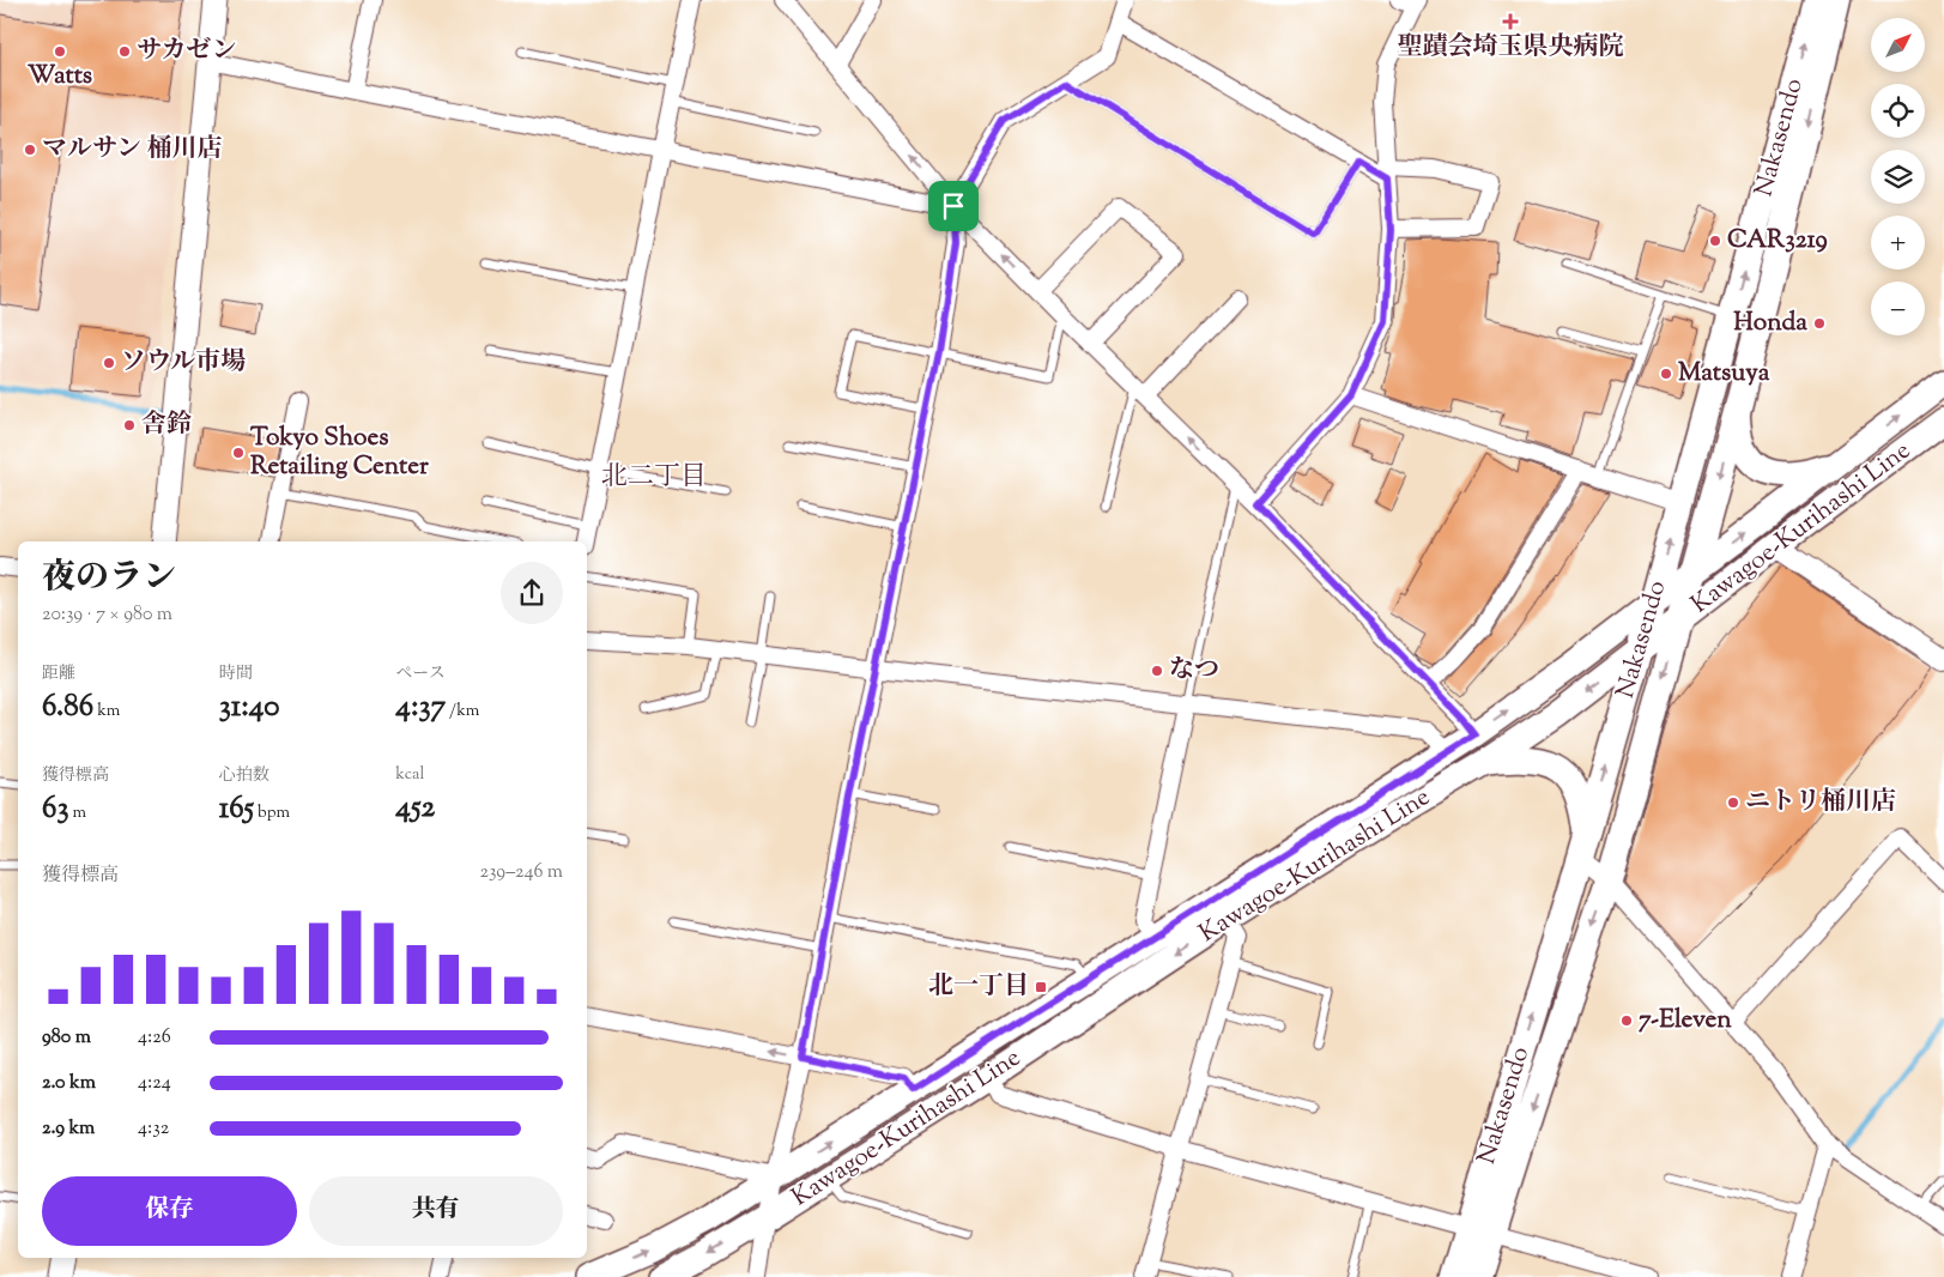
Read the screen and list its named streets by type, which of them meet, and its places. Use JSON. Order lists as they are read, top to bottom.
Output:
{
  "streets": {
    "highway": ["Nakasendo"],
    "main road": ["Kawagoe-Kurihashi Line"]
  },
  "crossings": [
    ["Nakasendo", "Kawagoe-Kurihashi Line"]
  ],
  "districts": ["北二丁目"],
  "places": {
    "health": ["聖蹟会埼玉県央病院"],
    "other": [
      "Watts",
      "サカゼン",
      "マルサン 桶川店",
      "CAR3219",
      "Honda",
      "ソウル市場",
      "Matsuya",
      "舎鈴",
      "Tokyo Shoes Retailing Center",
      "なつ",
      "ニトリ桶川店",
      "7-Eleven"
    ],
    "transit": ["北一丁目"]
  },
  "north": "top right",
  "page": {
    "map_buttons": ["+", "−"],
    "heading": ["夜のラン", "20:39 · 7 × 980 m"],
    "stats": [
      ["距離", "6.86 km"],
      ["時間", "31:40"],
      ["ペース", "4:37 /km"],
      ["獲得標高", "63 m"],
      ["心拍数", "165 bpm"],
      ["kcal", "452"]
    ],
    "chart": ["獲得標高", "239–246 m"],
    "list": [
      {
        "name": "980 m",
        "note": "4:26"
      },
      {
        "name": "2.0 km",
        "note": "4:24"
      },
      {
        "name": "2.9 km",
        "note": "4:32"
      }
    ],
    "buttons": ["保存", "共有"]
  }
}
